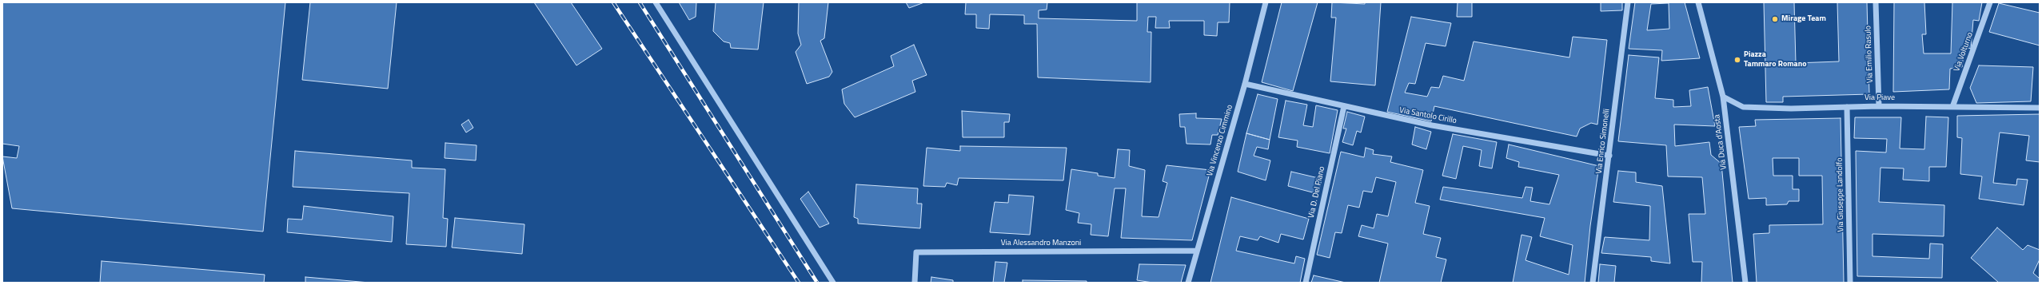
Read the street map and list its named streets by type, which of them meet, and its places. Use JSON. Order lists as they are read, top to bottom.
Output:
{
  "streets": {
    "street": [
      "Via Volturno",
      "Via Emilio Rasulo",
      "Via Piave",
      "Via Santolo Cirillo",
      "Via Vincenzo Cimmino",
      "Via Enrico Simonelli",
      "Via Duca d'Aosta",
      "Via D. Del Piano",
      "Via Giuseppe Landolfo",
      "Via Alessandro Manzoni"
    ]
  },
  "crossings": [
    ["Via Volturno", "Via Piave"],
    ["Via Emilio Rasulo", "Via Piave"],
    ["Via Piave", "Via Duca d'Aosta"],
    ["Via Piave", "Via Giuseppe Landolfo"],
    ["Via Santolo Cirillo", "Via Vincenzo Cimmino"],
    ["Via Santolo Cirillo", "Via Enrico Simonelli"],
    ["Via Santolo Cirillo", "Via D. Del Piano"],
    ["Via Vincenzo Cimmino", "Via Alessandro Manzoni"]
  ],
  "places": ["Mirage Team", "Piazza Tammaro Romano"]
}
